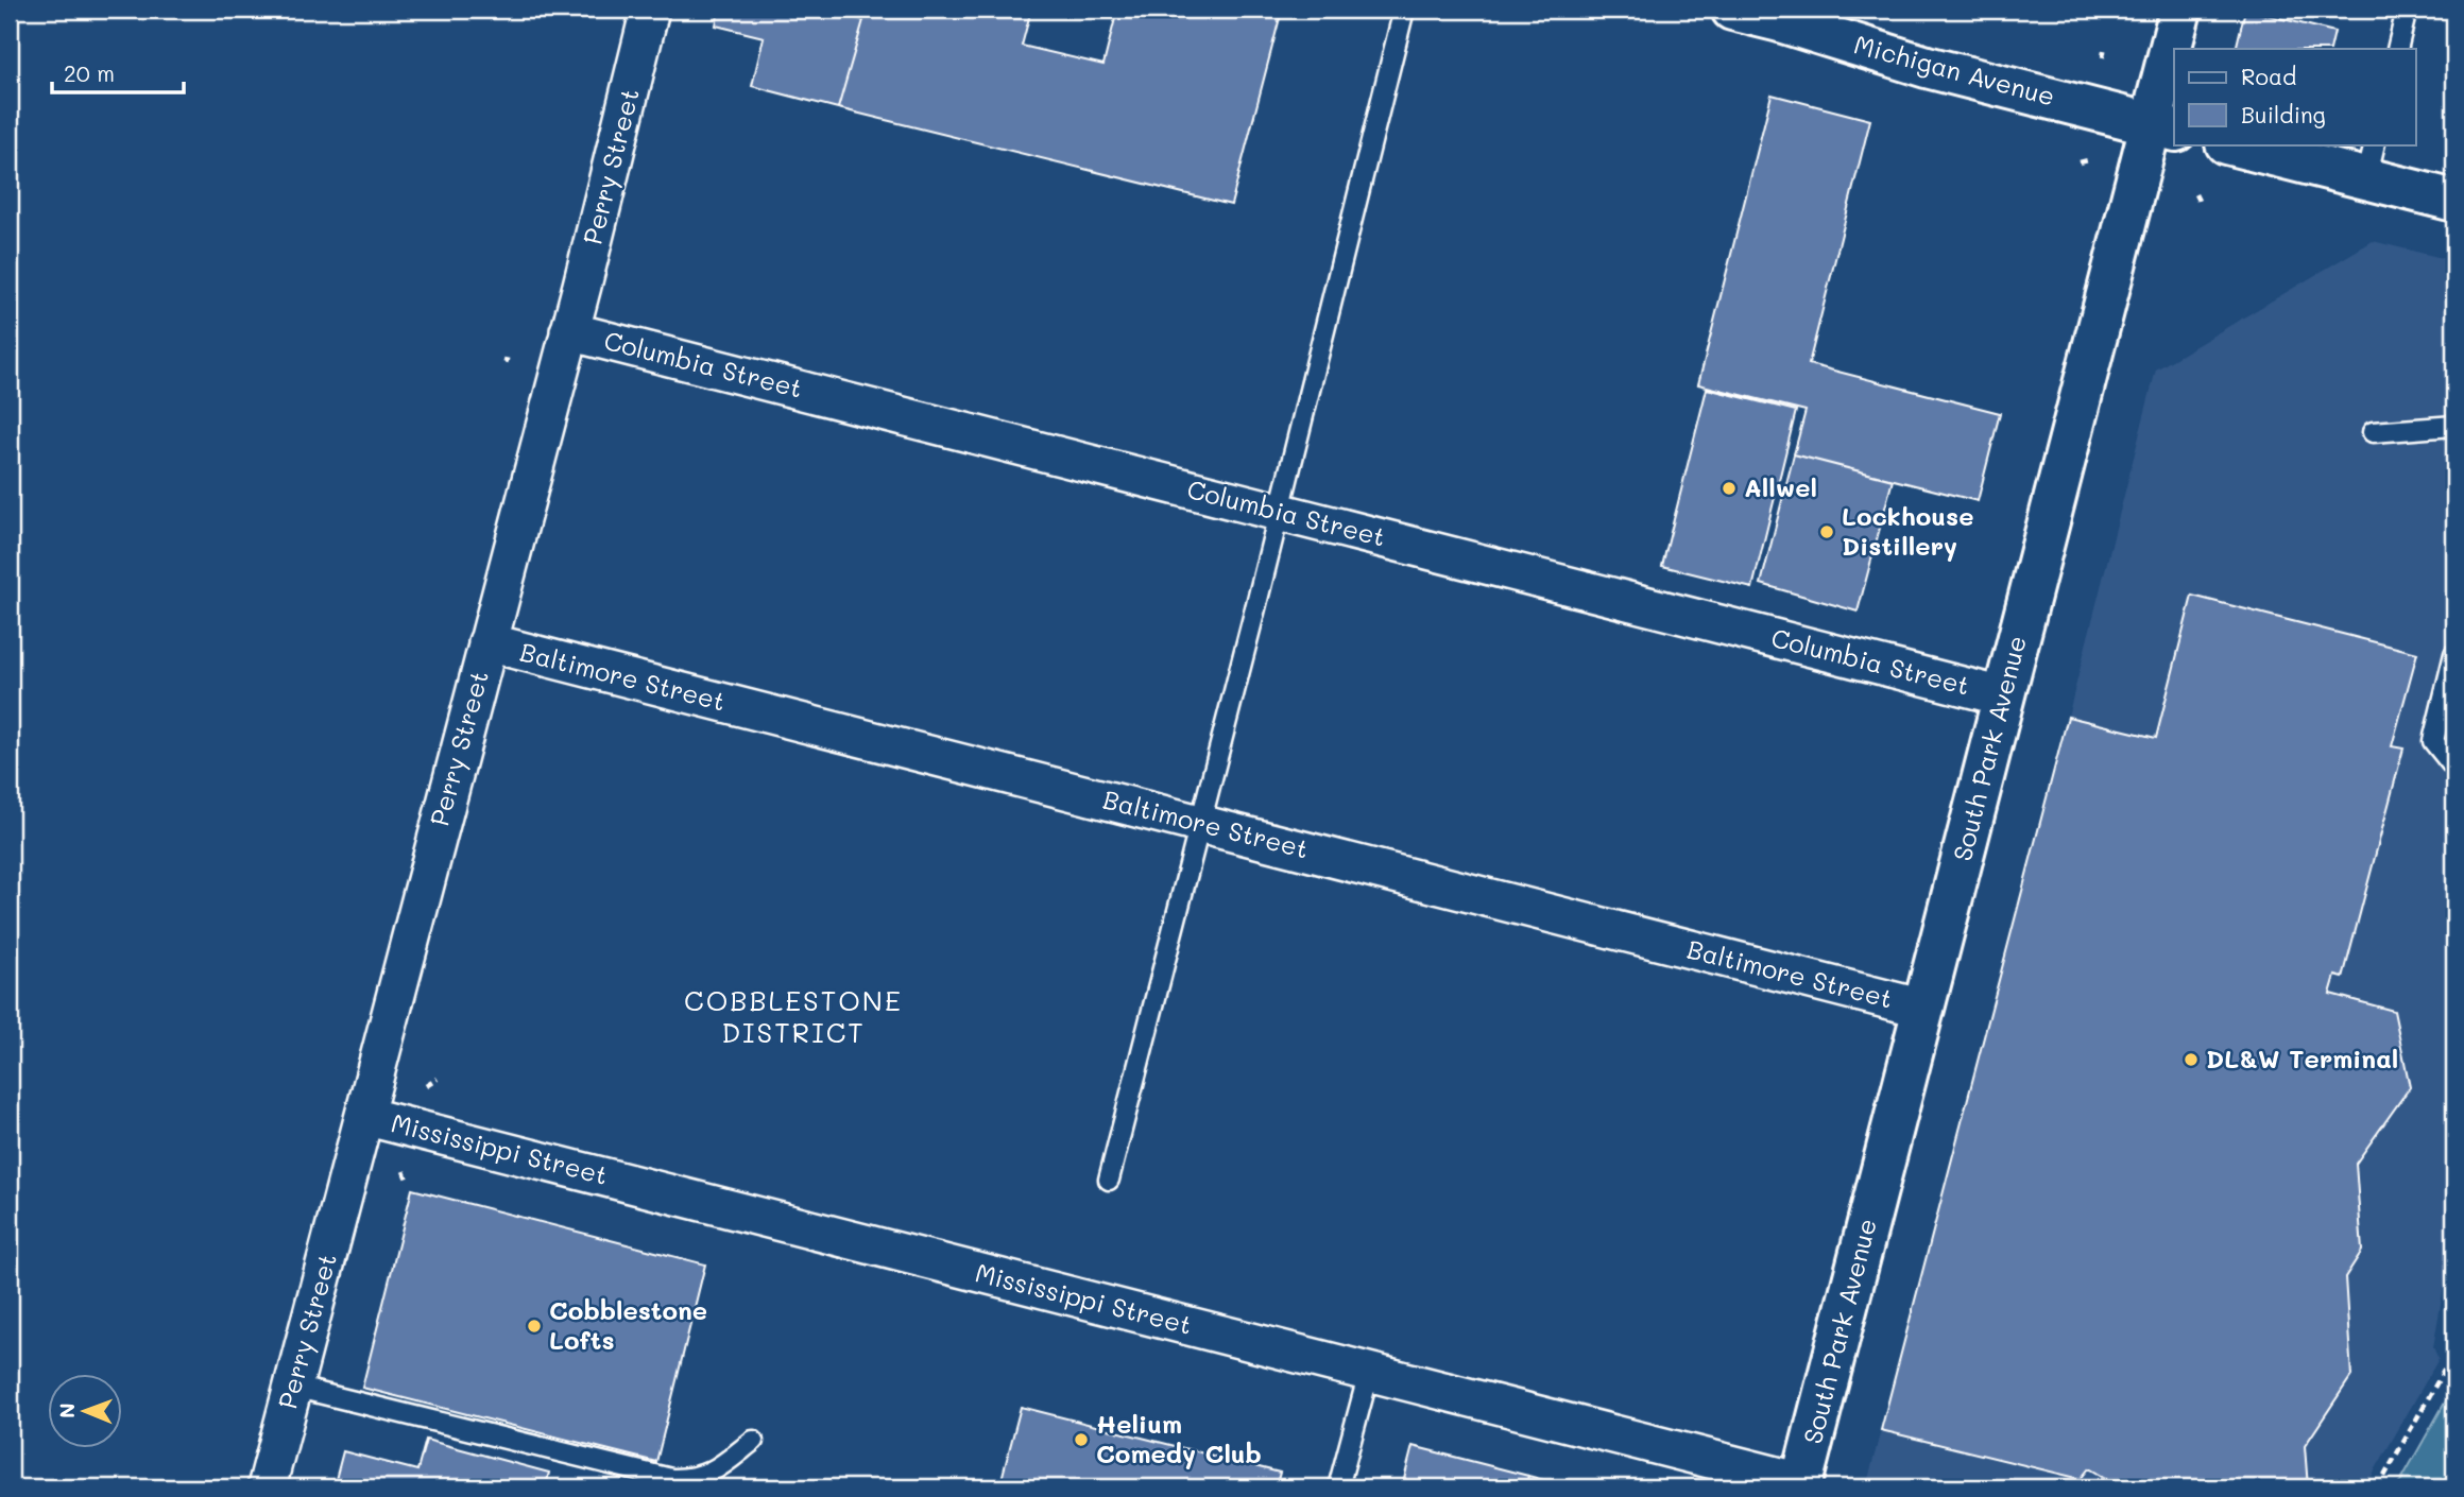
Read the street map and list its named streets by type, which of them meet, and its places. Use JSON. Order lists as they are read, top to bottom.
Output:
{
  "streets": {
    "street": [
      "Michigan Avenue",
      "Perry Street",
      "Columbia Street",
      "Baltimore Street",
      "South Park Avenue",
      "Mississippi Street"
    ]
  },
  "crossings": [
    ["Michigan Avenue", "South Park Avenue"],
    ["Perry Street", "Columbia Street"],
    ["Perry Street", "Baltimore Street"],
    ["Perry Street", "Mississippi Street"],
    ["Columbia Street", "South Park Avenue"],
    ["Baltimore Street", "South Park Avenue"],
    ["South Park Avenue", "Mississippi Street"]
  ],
  "districts": ["COBBLESTONE DISTRICT"],
  "places": [
    "Allwel",
    "Lockhouse Distillery",
    "DL&W Terminal",
    "Cobblestone Lofts",
    "Helium Comedy Club"
  ],
  "legend": ["Road", "Building"],
  "scale_bar": "20 m",
  "north": "left"
}
